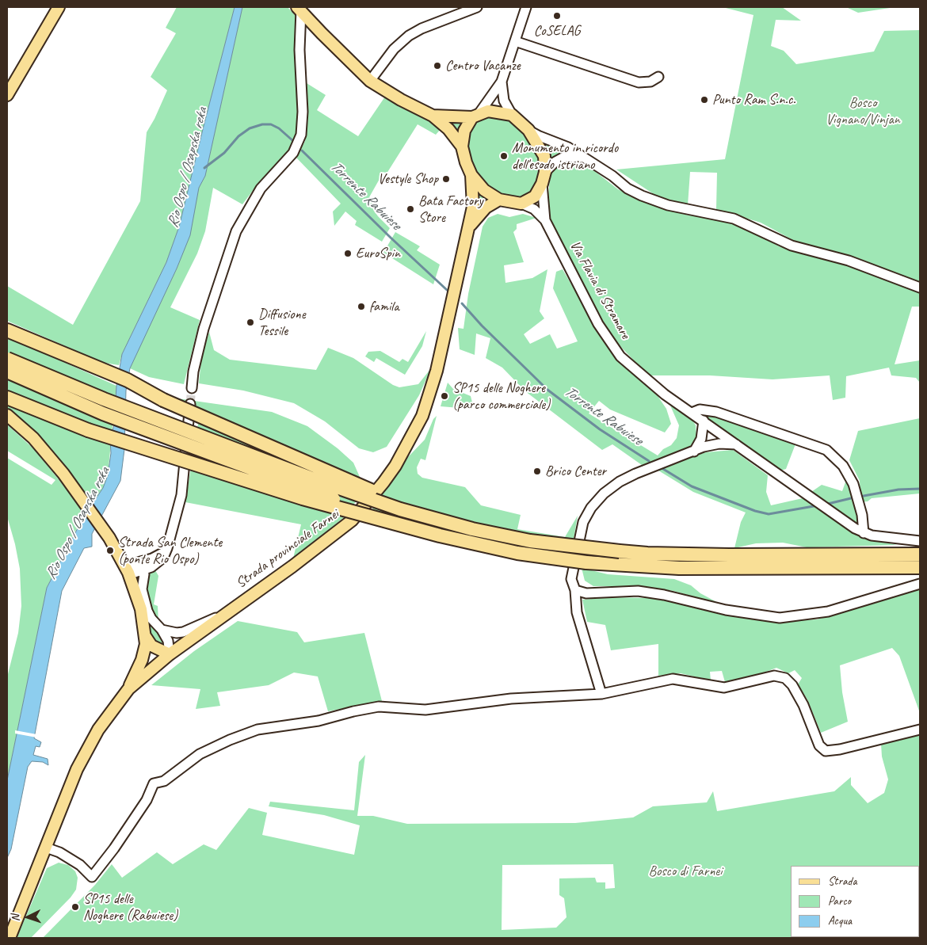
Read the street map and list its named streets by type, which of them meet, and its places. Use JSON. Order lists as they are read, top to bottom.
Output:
{
  "streets": {
    "main road": ["Via Flavia di Stramare", "Strada provinciale Farnei"]
  },
  "crossings": [
    ["Via Flavia di Stramare", "Strada provinciale Farnei"]
  ],
  "water": ["Rio Ospo / Osapska reka", "Torrente Rabuiese"],
  "parks": ["Bosco Vignano/Vinjan", "Bosco di Farnei"],
  "places": [
    "CoSELAG",
    "Centro Vacanze",
    "Punto Ram S.n.c.",
    "Monumento in ricordo dell'esodo istriano",
    "Vestyle Shop",
    "Bata Factory Store",
    "EuroSpin",
    "famila",
    "Diffusione Tessile",
    "SP15 delle Noghere (parco commerciale)",
    "Brico Center",
    "Strada San Clemente (ponte Rio Ospo)",
    "SP15 delle Noghere (Rabuiese)"
  ],
  "legend": ["Strada", "Parco", "Acqua"],
  "north": "left"
}
